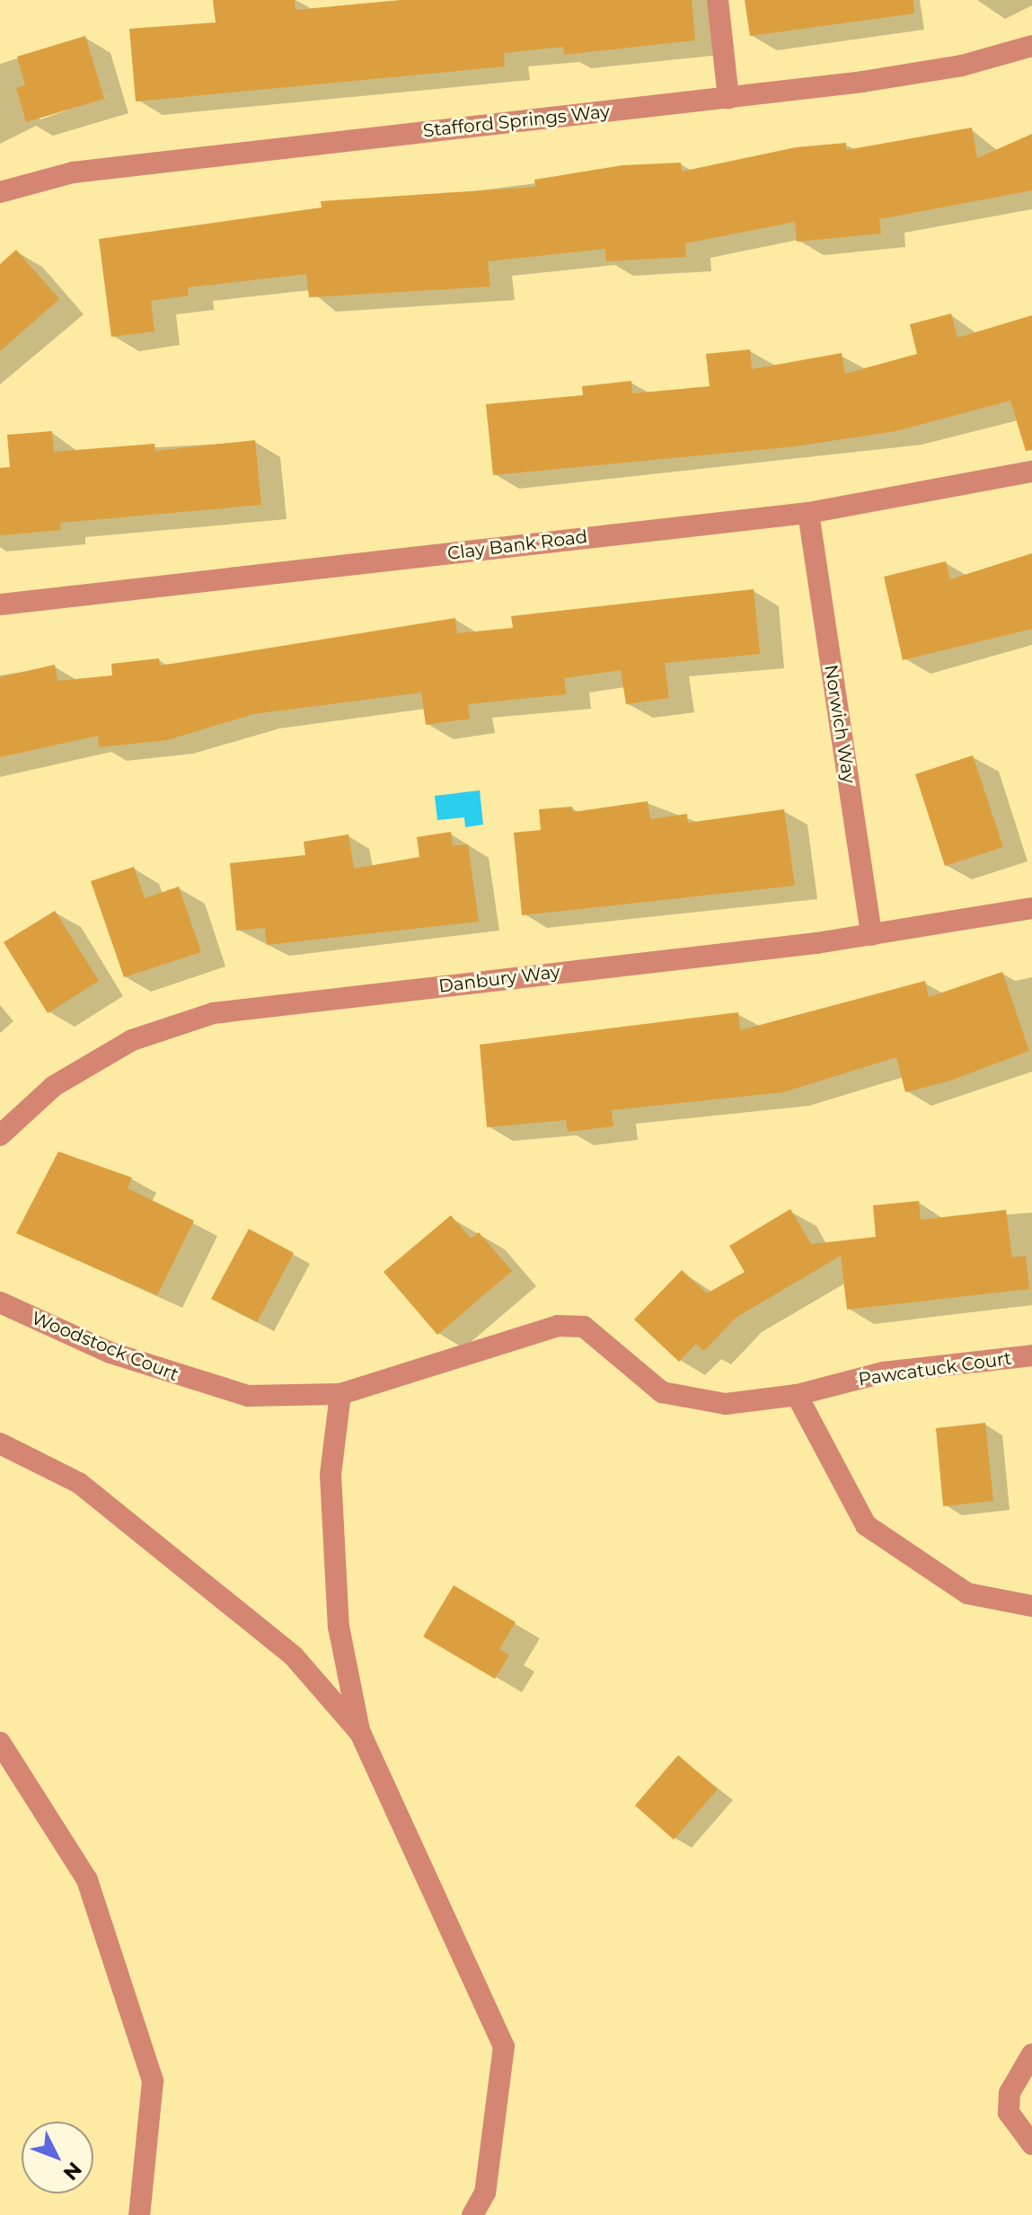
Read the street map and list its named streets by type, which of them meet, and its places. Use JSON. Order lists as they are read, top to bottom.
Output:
{
  "streets": {
    "street": [
      "Stafford Springs Way",
      "Clay Bank Road",
      "Norwich Way",
      "Danbury Way",
      "Woodstock Court",
      "Pawcatuck Court"
    ]
  },
  "crossings": [
    ["Clay Bank Road", "Norwich Way"],
    ["Norwich Way", "Danbury Way"],
    ["Woodstock Court", "Pawcatuck Court"]
  ],
  "north": "bottom right"
}
